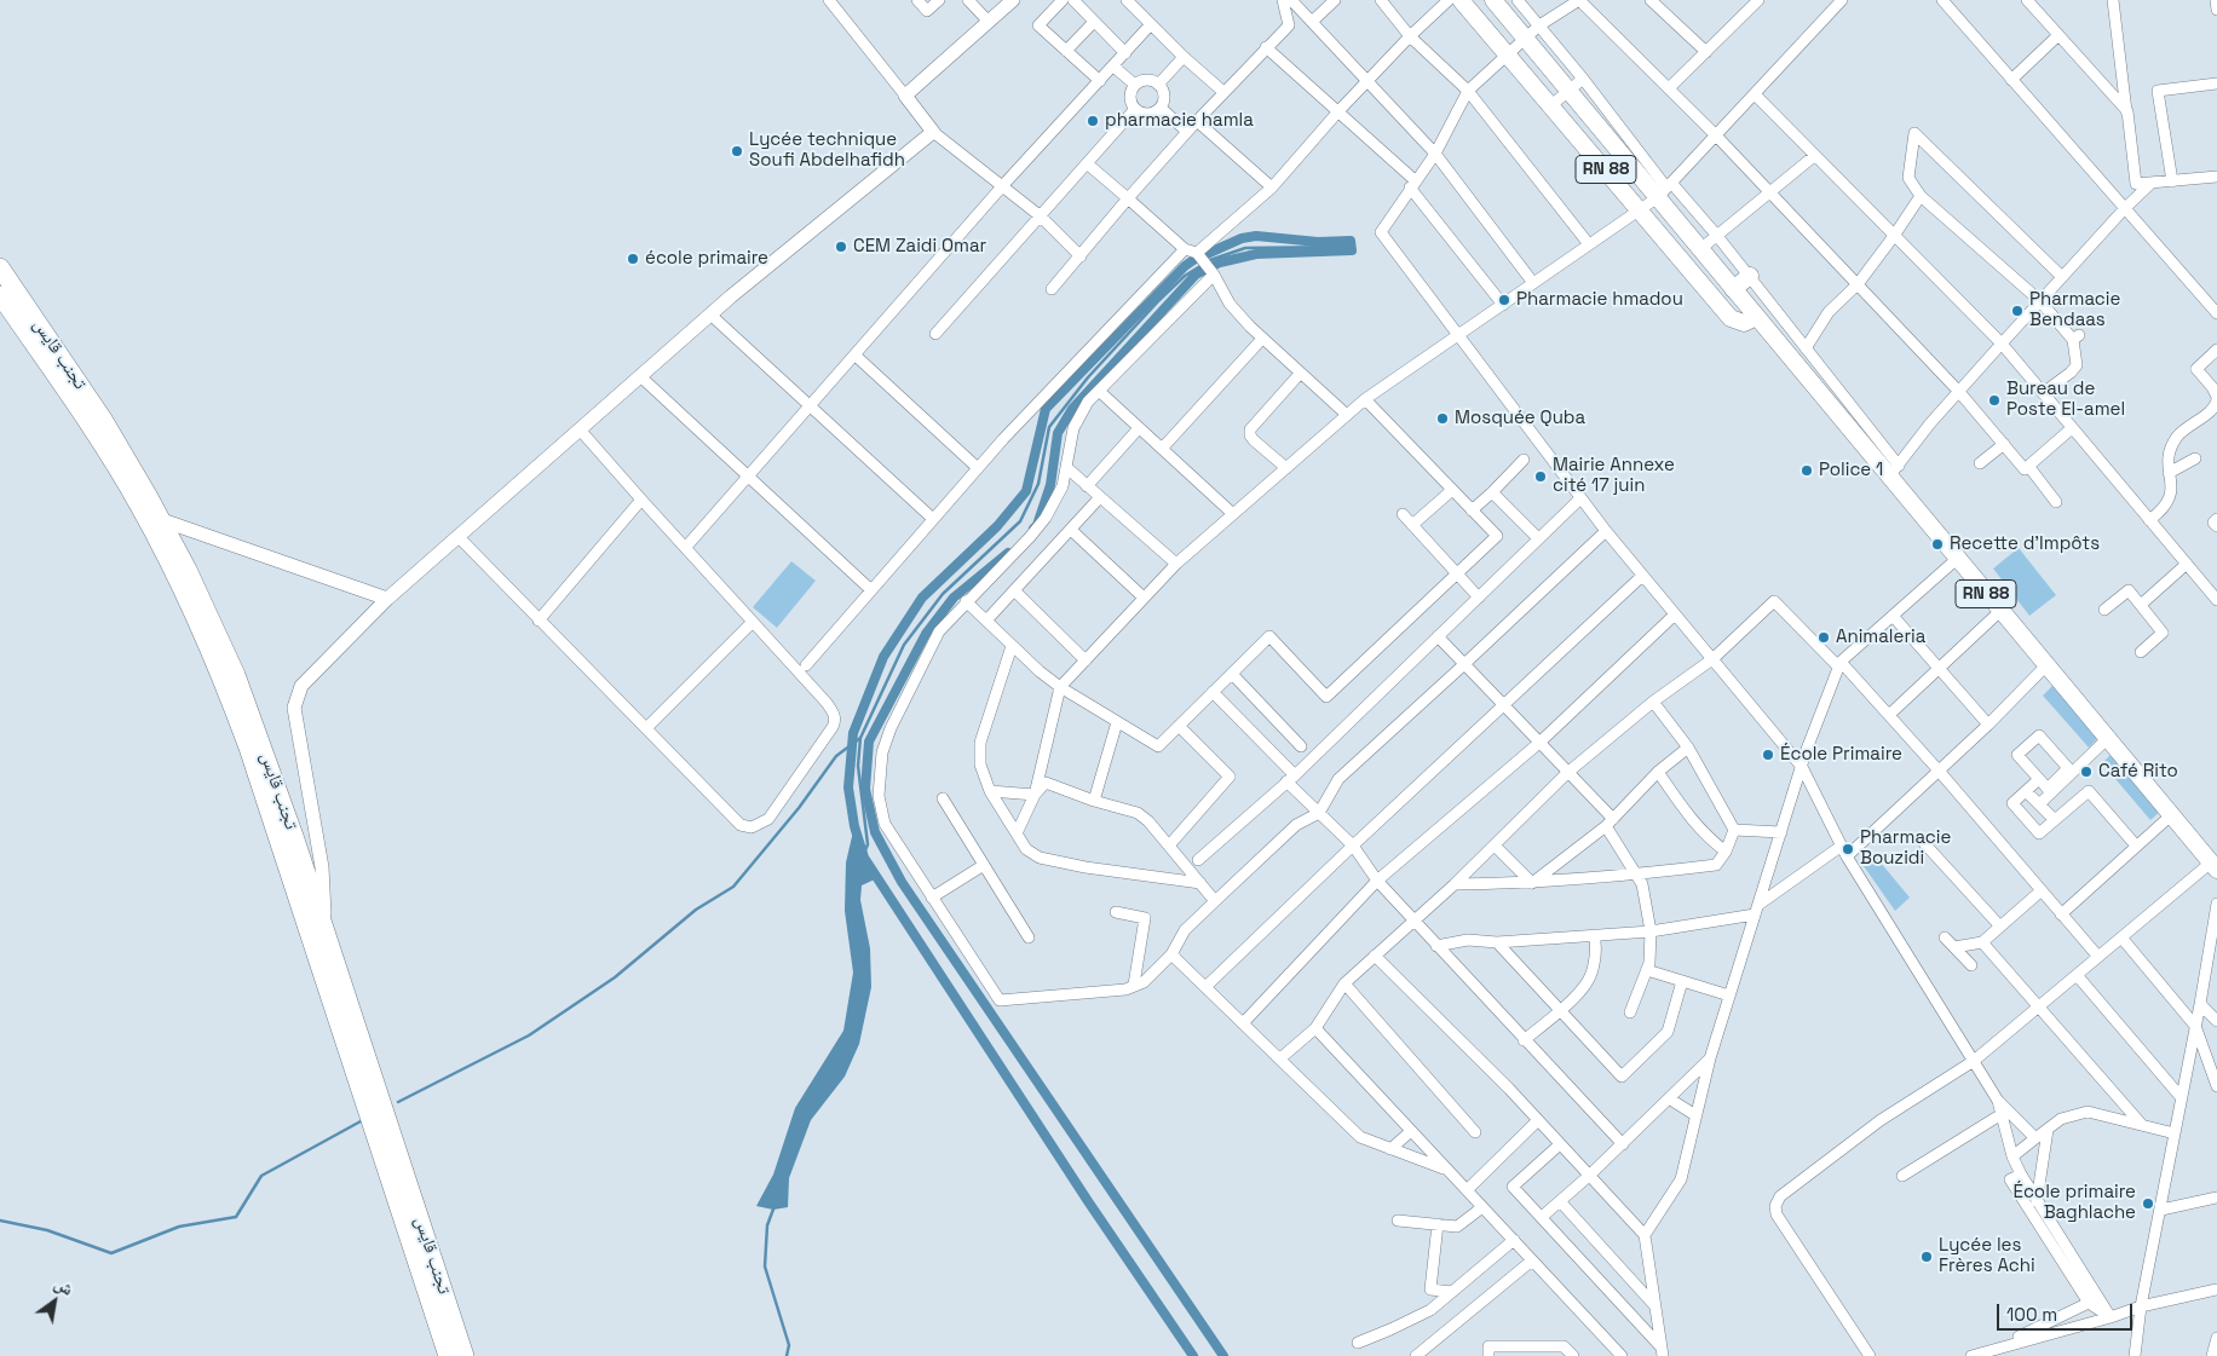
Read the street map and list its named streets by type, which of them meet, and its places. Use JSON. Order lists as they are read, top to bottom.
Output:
{
  "streets": {
    "highway": ["تجنب قايس"],
    "main road": ["RN 88"]
  },
  "places": [
    "pharmacie hamla",
    "Lycée technique Soufi Abdelhafidh",
    "CEM Zaidi Omar",
    "école primaire",
    "Pharmacie hmadou",
    "Pharmacie Bendaas",
    "Bureau de Poste El-amel",
    "Mosquée Quba",
    "Police 1",
    "Mairie Annexe cité 17 juin",
    "Recette d'Impôts",
    "Animaleria",
    "École Primaire",
    "Café Rito",
    "Pharmacie Bouzidi",
    "École primaire Baghlache",
    "Lycée les Frères Achi"
  ],
  "scale_bar": "100 m",
  "north": "top right"
}
